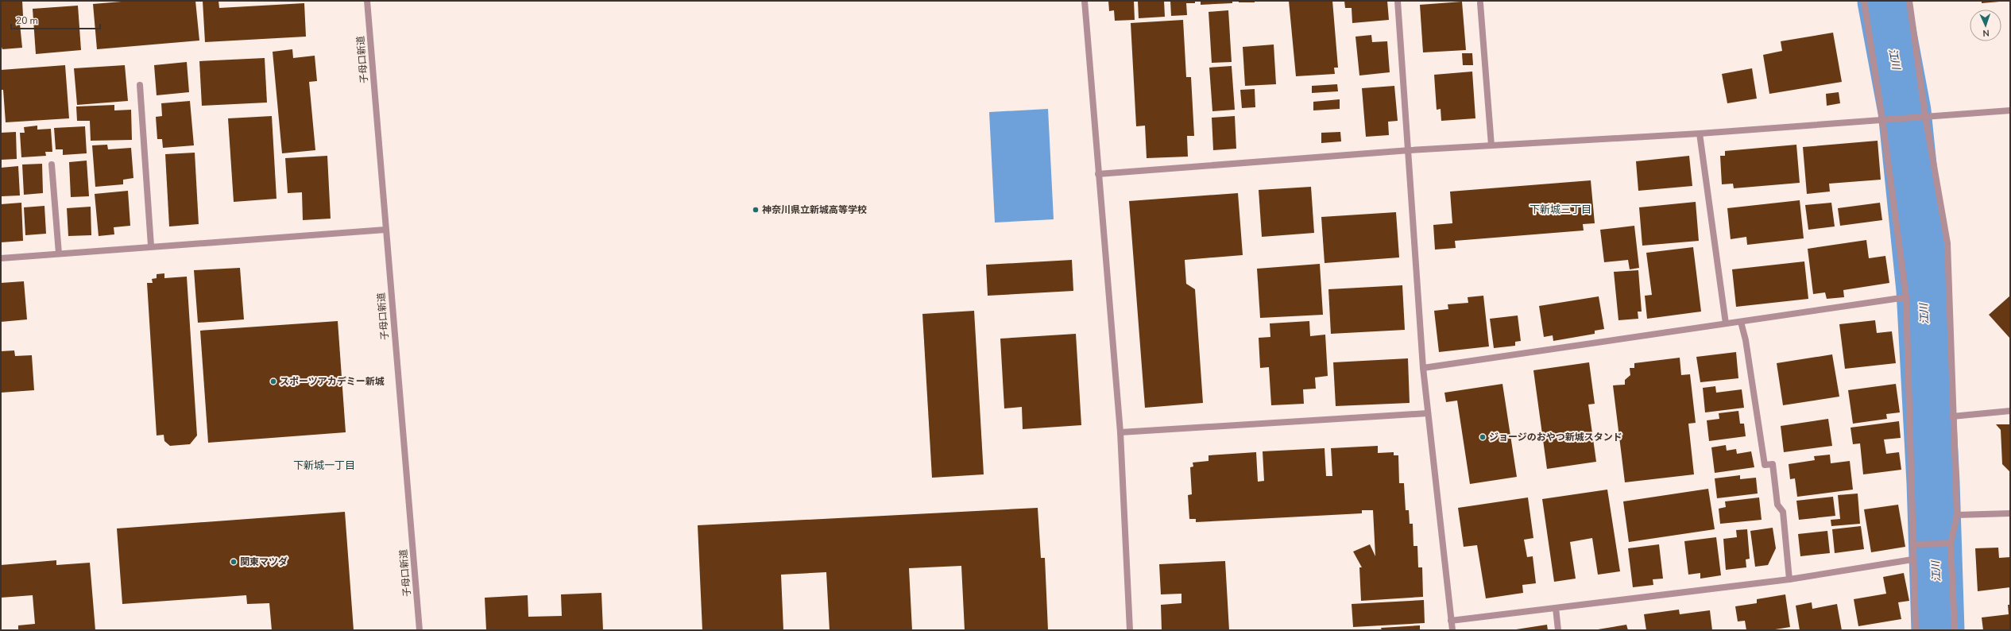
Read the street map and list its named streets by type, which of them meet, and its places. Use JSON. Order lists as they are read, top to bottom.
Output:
{
  "streets": {
    "street": ["子母口新道"]
  },
  "districts": ["下新城三丁目", "下新城一丁目"],
  "water": ["江川"],
  "places": [
    "神奈川県立新城高等学校",
    "スポーツアカデミー新城",
    "ジョージのおやつ新城スタンド",
    "関東マツダ"
  ],
  "scale_bar": "20 m",
  "north": "bottom"
}
